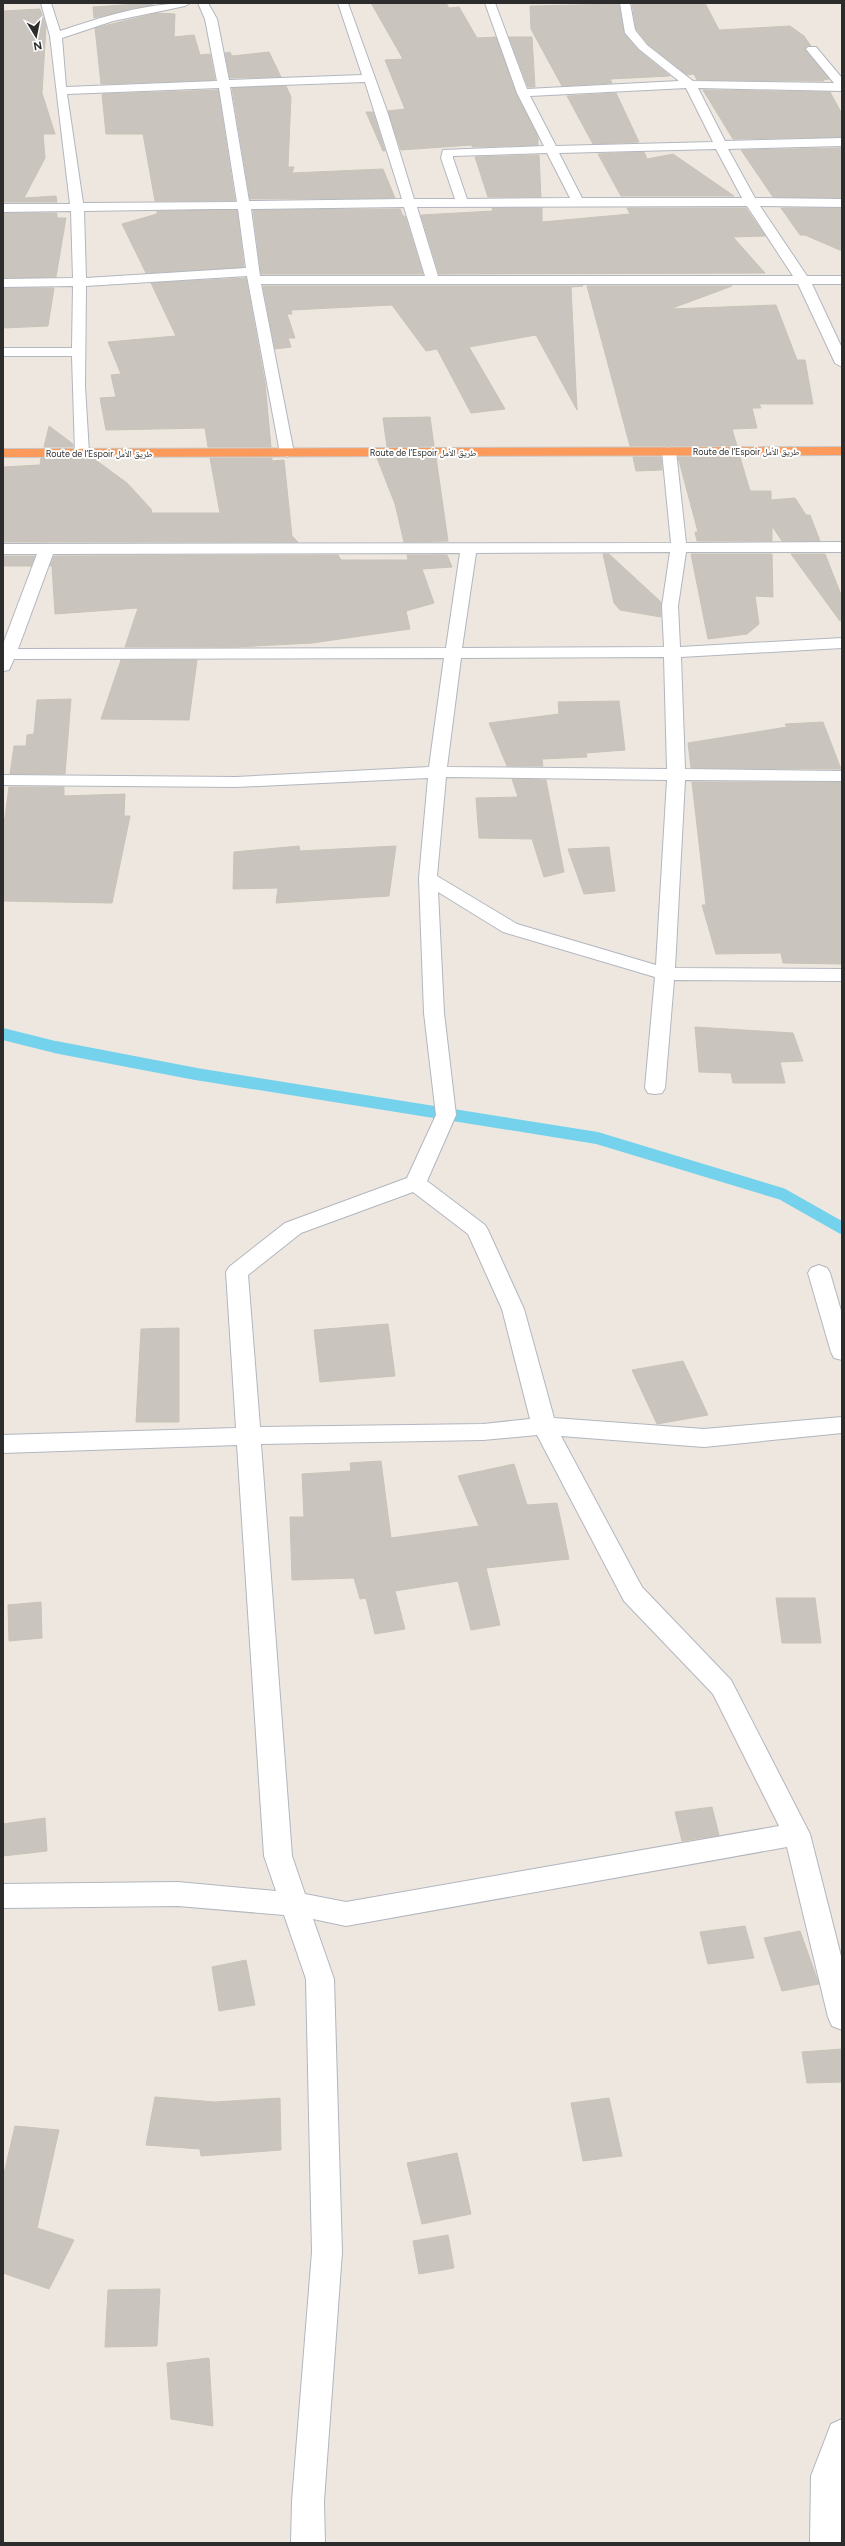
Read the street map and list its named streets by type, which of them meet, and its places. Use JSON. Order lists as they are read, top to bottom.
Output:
{
  "streets": {
    "highway": ["Route de l’Espoir طريق الأمل"]
  },
  "north": "bottom"
}
